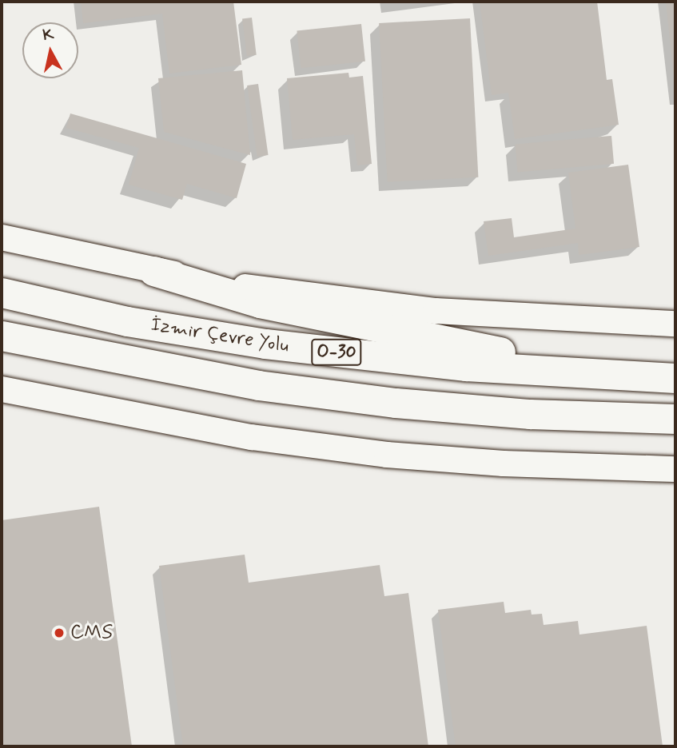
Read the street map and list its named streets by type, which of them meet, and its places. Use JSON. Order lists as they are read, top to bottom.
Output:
{
  "streets": {
    "highway": ["İzmir Çevre Yolu", "O-30"]
  },
  "places": ["CMS"],
  "north": "top"
}
